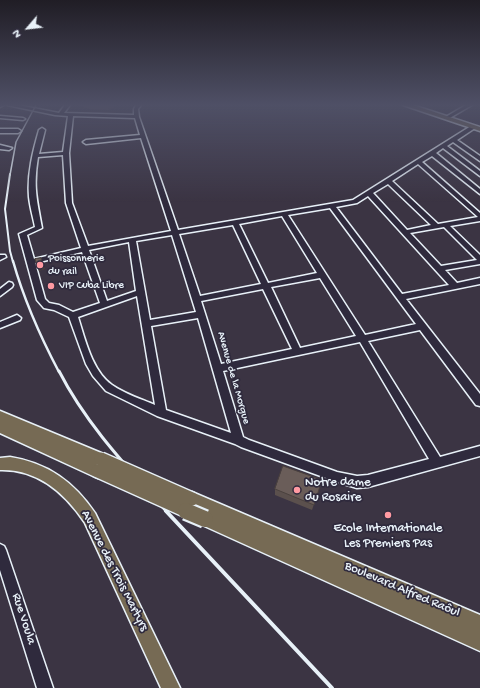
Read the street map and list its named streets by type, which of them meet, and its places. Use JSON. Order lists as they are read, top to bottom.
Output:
{
  "streets": {
    "main road": ["Avenue des Trois Martyrs", "Boulevard Alfred Raôul"],
    "street": ["Avenue de la Morgue", "Rue Voula"]
  },
  "places": [
    "Poissonnerie du rail",
    "VIP Cuba Libre",
    "Notre dame du Rosaire",
    "Ecole Internationale Les Premiers Pas"
  ],
  "north": "bottom left"
}
